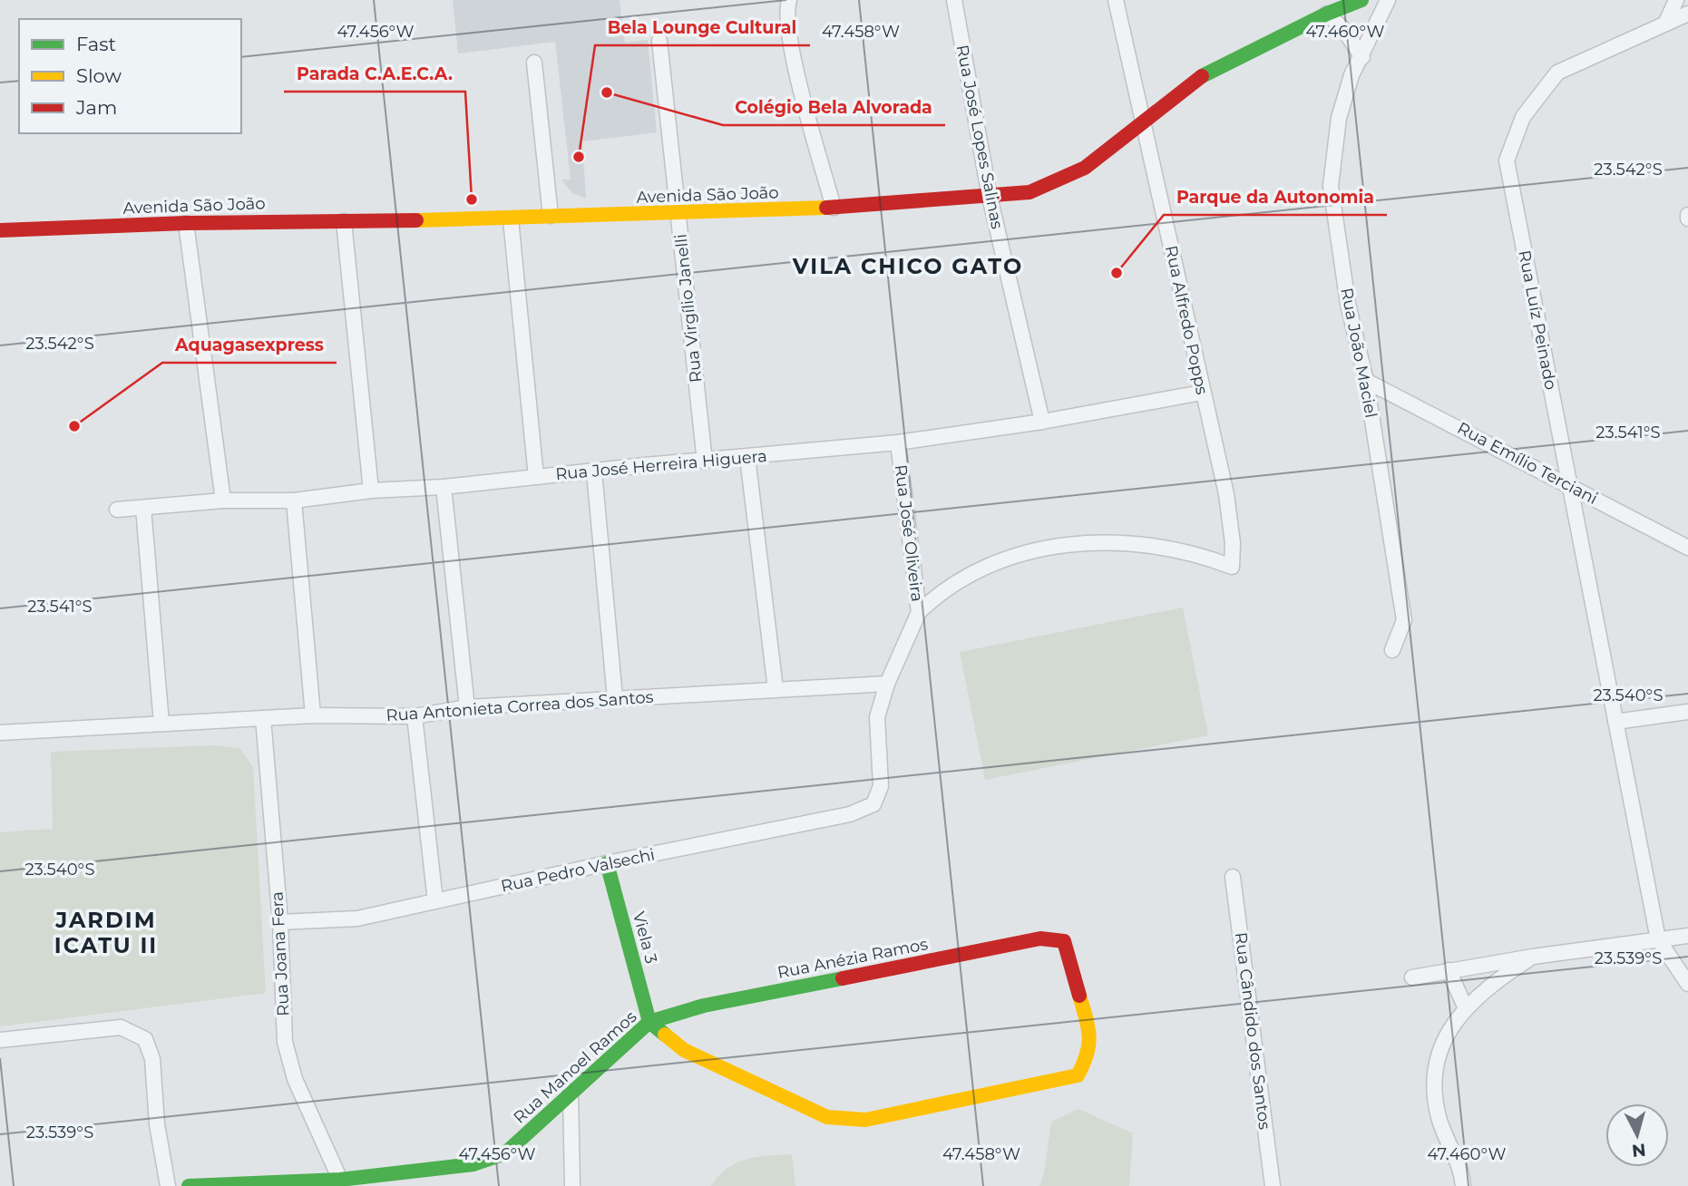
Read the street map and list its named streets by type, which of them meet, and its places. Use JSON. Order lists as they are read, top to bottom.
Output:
{
  "streets": {
    "street": [
      "Rua José Lopes Salinas",
      "Avenida São João",
      "Rua Virgílio Janelli",
      "Rua Alfredo Popps",
      "Rua Luíz Peinado",
      "Rua João Maciel",
      "Rua Emílio Terciani",
      "Rua José Herreira Higuera",
      "Rua José Oliveira",
      "Rua Antonieta Correa dos Santos",
      "Rua Pedro Valsechi",
      "Viela 3",
      "Rua Joana Fera",
      "Rua Anézia Ramos",
      "Rua Cândido dos Santos",
      "Rua Manoel Ramos"
    ]
  },
  "crossings": [
    ["Rua José Lopes Salinas", "Avenida São João"],
    ["Rua José Lopes Salinas", "Rua José Herreira Higuera"],
    ["Avenida São João", "Rua Virgílio Janelli"],
    ["Avenida São João", "Rua Alfredo Popps"],
    ["Rua Virgílio Janelli", "Rua José Herreira Higuera"],
    ["Rua Alfredo Popps", "Rua José Herreira Higuera"],
    ["Rua Alfredo Popps", "Rua José Oliveira"],
    ["Rua Luíz Peinado", "Rua Emílio Terciani"],
    ["Rua João Maciel", "Rua Emílio Terciani"],
    ["Rua José Herreira Higuera", "Rua José Oliveira"],
    ["Rua José Oliveira", "Rua Antonieta Correa dos Santos"],
    ["Rua José Oliveira", "Rua Pedro Valsechi"],
    ["Rua Antonieta Correa dos Santos", "Rua Joana Fera"],
    ["Rua Pedro Valsechi", "Viela 3"],
    ["Rua Pedro Valsechi", "Rua Joana Fera"],
    ["Viela 3", "Rua Anézia Ramos"],
    ["Viela 3", "Rua Manoel Ramos"],
    ["Rua Joana Fera", "Rua Manoel Ramos"],
    ["Rua Anézia Ramos", "Rua Manoel Ramos"]
  ],
  "districts": ["VILA CHICO GATO", "JARDIM ICATU II"],
  "places": [
    "Colégio Bela Alvorada",
    "Bela Lounge Cultural",
    "Parada C.A.E.C.A.",
    "Parque da Autonomia",
    "Aquagasexpress"
  ],
  "legend": ["Fast", "Slow", "Jam"],
  "north": "bottom",
  "coordinates": [
    "47.456°W",
    "47.458°W",
    "47.460°W",
    "23.542°S",
    "23.541°S",
    "23.540°S",
    "23.539°S"
  ]
}
